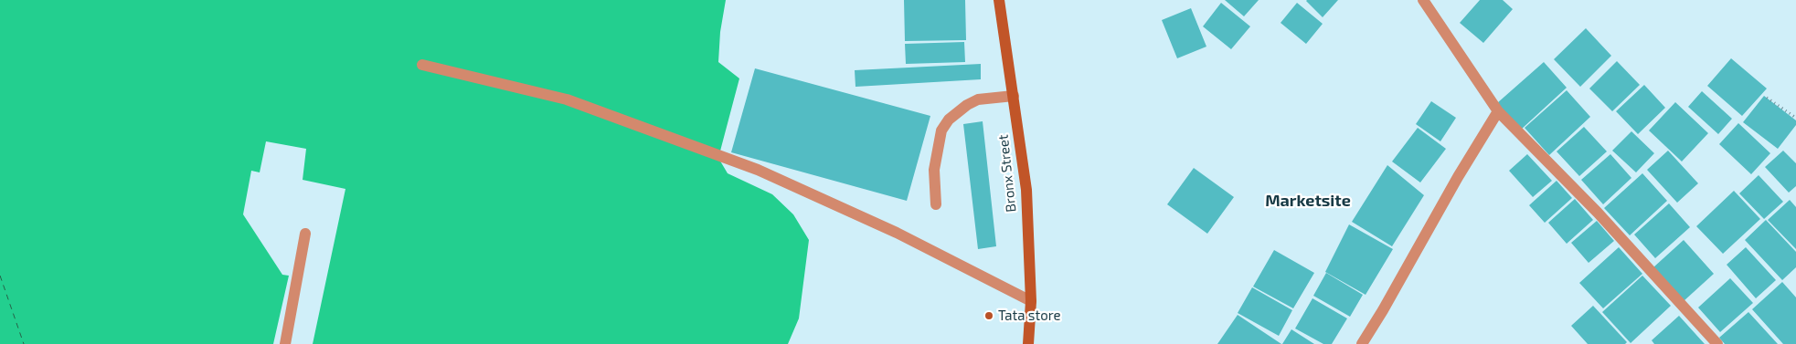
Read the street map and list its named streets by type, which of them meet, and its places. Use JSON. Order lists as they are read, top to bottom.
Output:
{
  "streets": {
    "street": ["Bronx Street"]
  },
  "districts": ["Marketsite"],
  "places": ["Tata store"]
}
